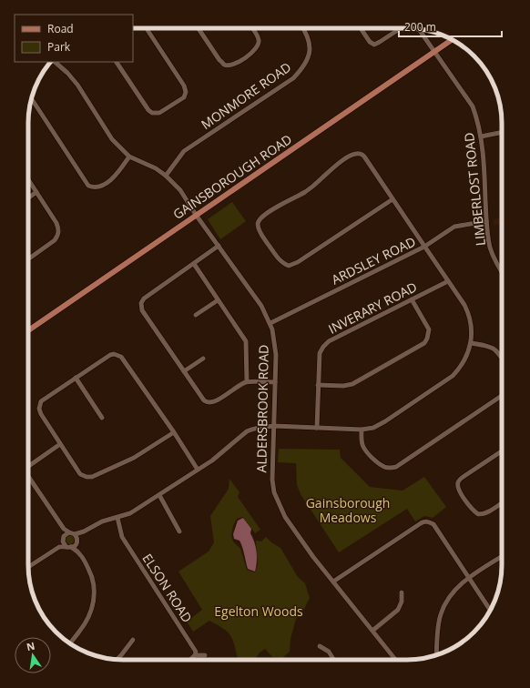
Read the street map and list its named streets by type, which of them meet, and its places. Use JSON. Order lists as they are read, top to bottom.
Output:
{
  "streets": {
    "main road": ["GAINSBOROUGH ROAD"],
    "street": [
      "MONMORE ROAD",
      "LIMBERLOST ROAD",
      "ARDSLEY ROAD",
      "INVERARY ROAD",
      "ALDERSBROOK ROAD",
      "ELSON ROAD"
    ]
  },
  "crossings": [
    ["MONMORE ROAD", "ALDERSBROOK ROAD"],
    ["GAINSBOROUGH ROAD", "LIMBERLOST ROAD"],
    ["GAINSBOROUGH ROAD", "ALDERSBROOK ROAD"],
    ["LIMBERLOST ROAD", "ARDSLEY ROAD"],
    ["ARDSLEY ROAD", "ALDERSBROOK ROAD"]
  ],
  "parks": ["Gainsborough Meadows", "Egelton Woods"],
  "legend": ["Road", "Park"],
  "scale_bar": "200 m",
  "north": "top"
}
